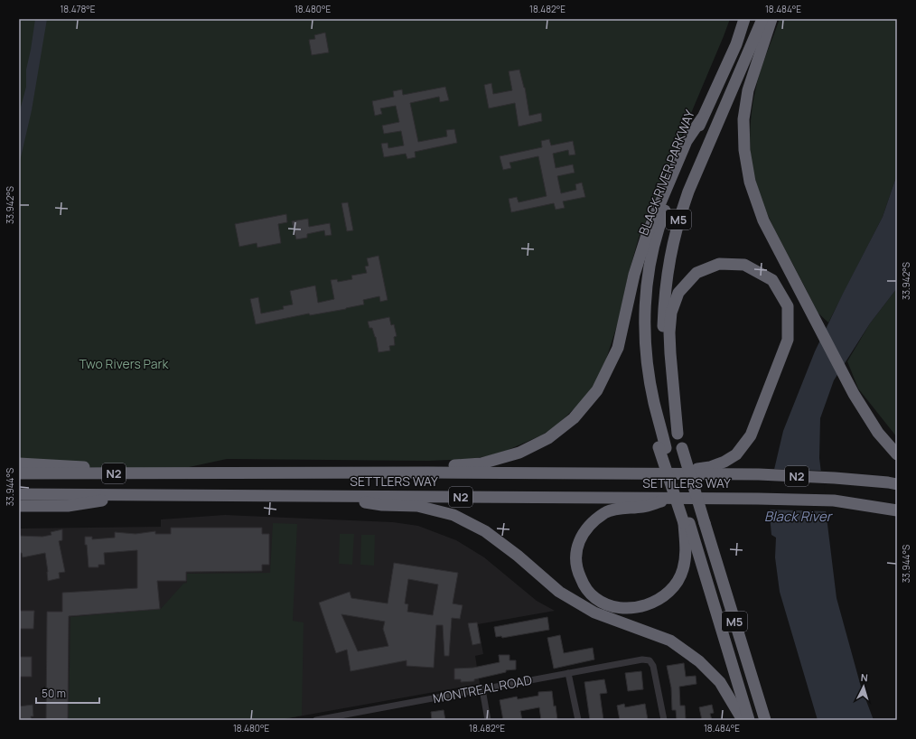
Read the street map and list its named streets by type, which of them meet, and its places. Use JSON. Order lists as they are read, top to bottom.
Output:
{
  "streets": {
    "highway": [
      "BLACK RIVER PARKWAY",
      "M5",
      "N2",
      "SETTLERS WAY"
    ],
    "street": ["MONTREAL ROAD"]
  },
  "water": ["Black River"],
  "parks": ["Two Rivers Park"],
  "scale_bar": "50 m",
  "north": "top",
  "coordinates": [
    "18.478°E",
    "18.480°E",
    "18.482°E",
    "18.484°E",
    "33.942°S",
    "33.944°S"
  ]
}
